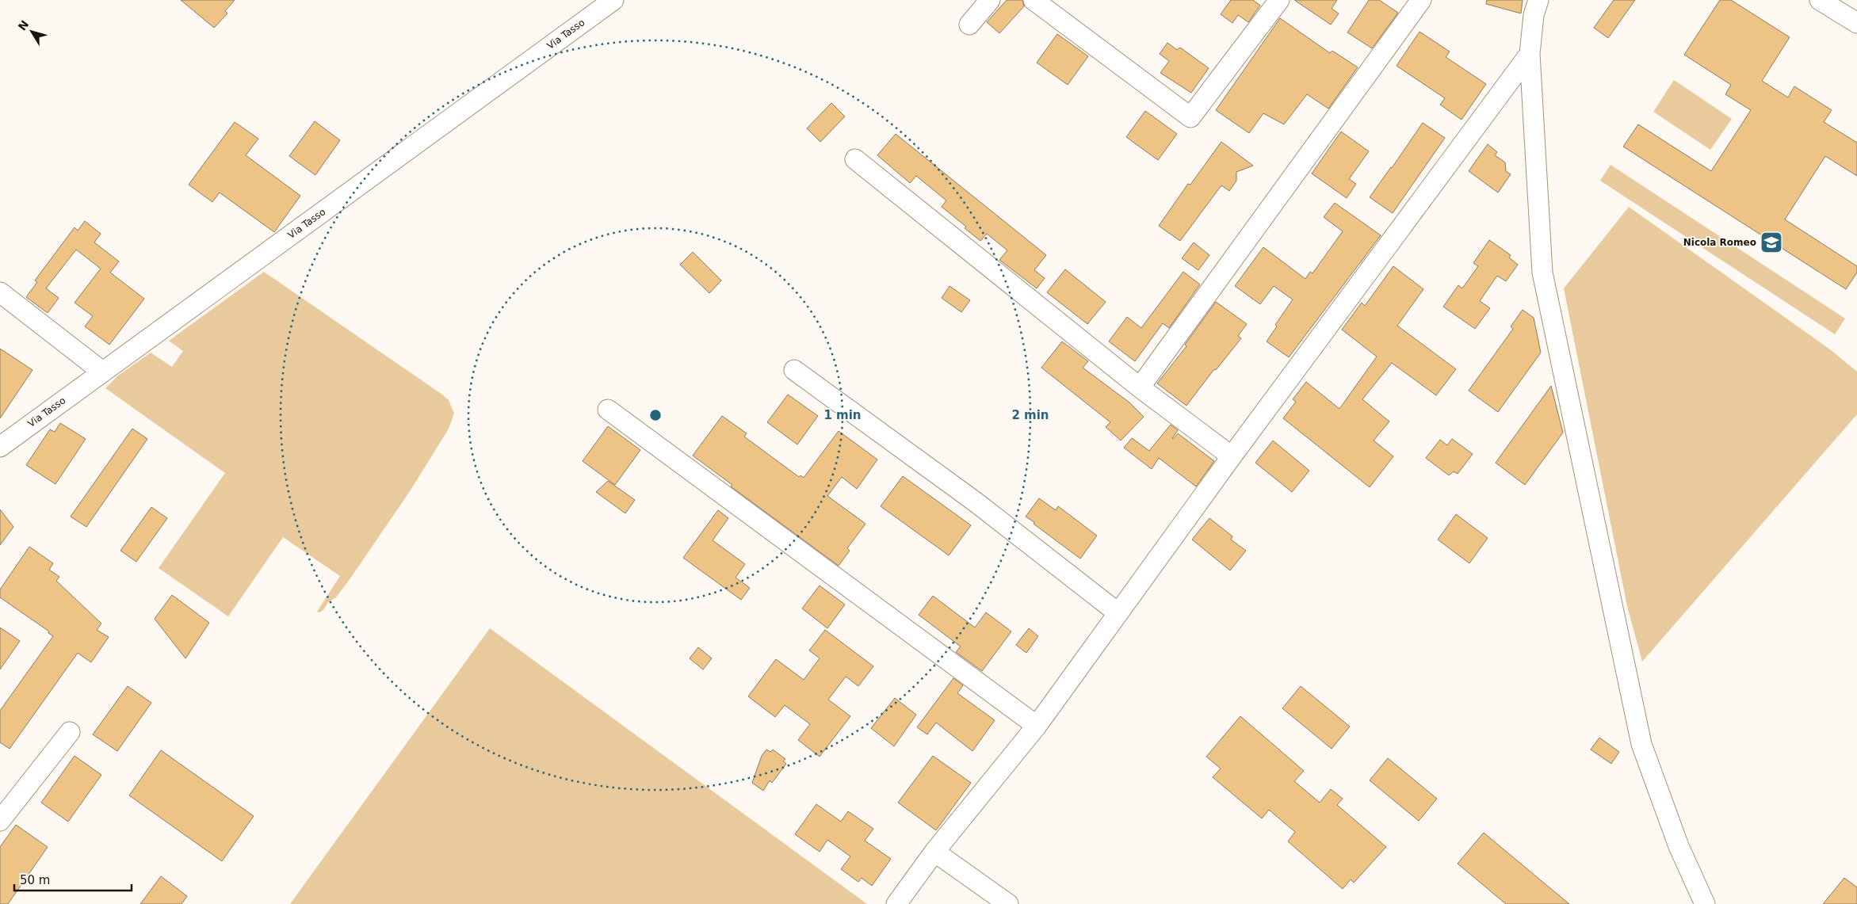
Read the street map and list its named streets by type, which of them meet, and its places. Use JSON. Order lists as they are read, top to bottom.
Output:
{
  "streets": {
    "street": ["Via Tasso"]
  },
  "places": {
    "school or university": ["Nicola Romeo"]
  },
  "scale_bar": "50 m",
  "north": "top left",
  "rings": ["1 min", "2 min"]
}
